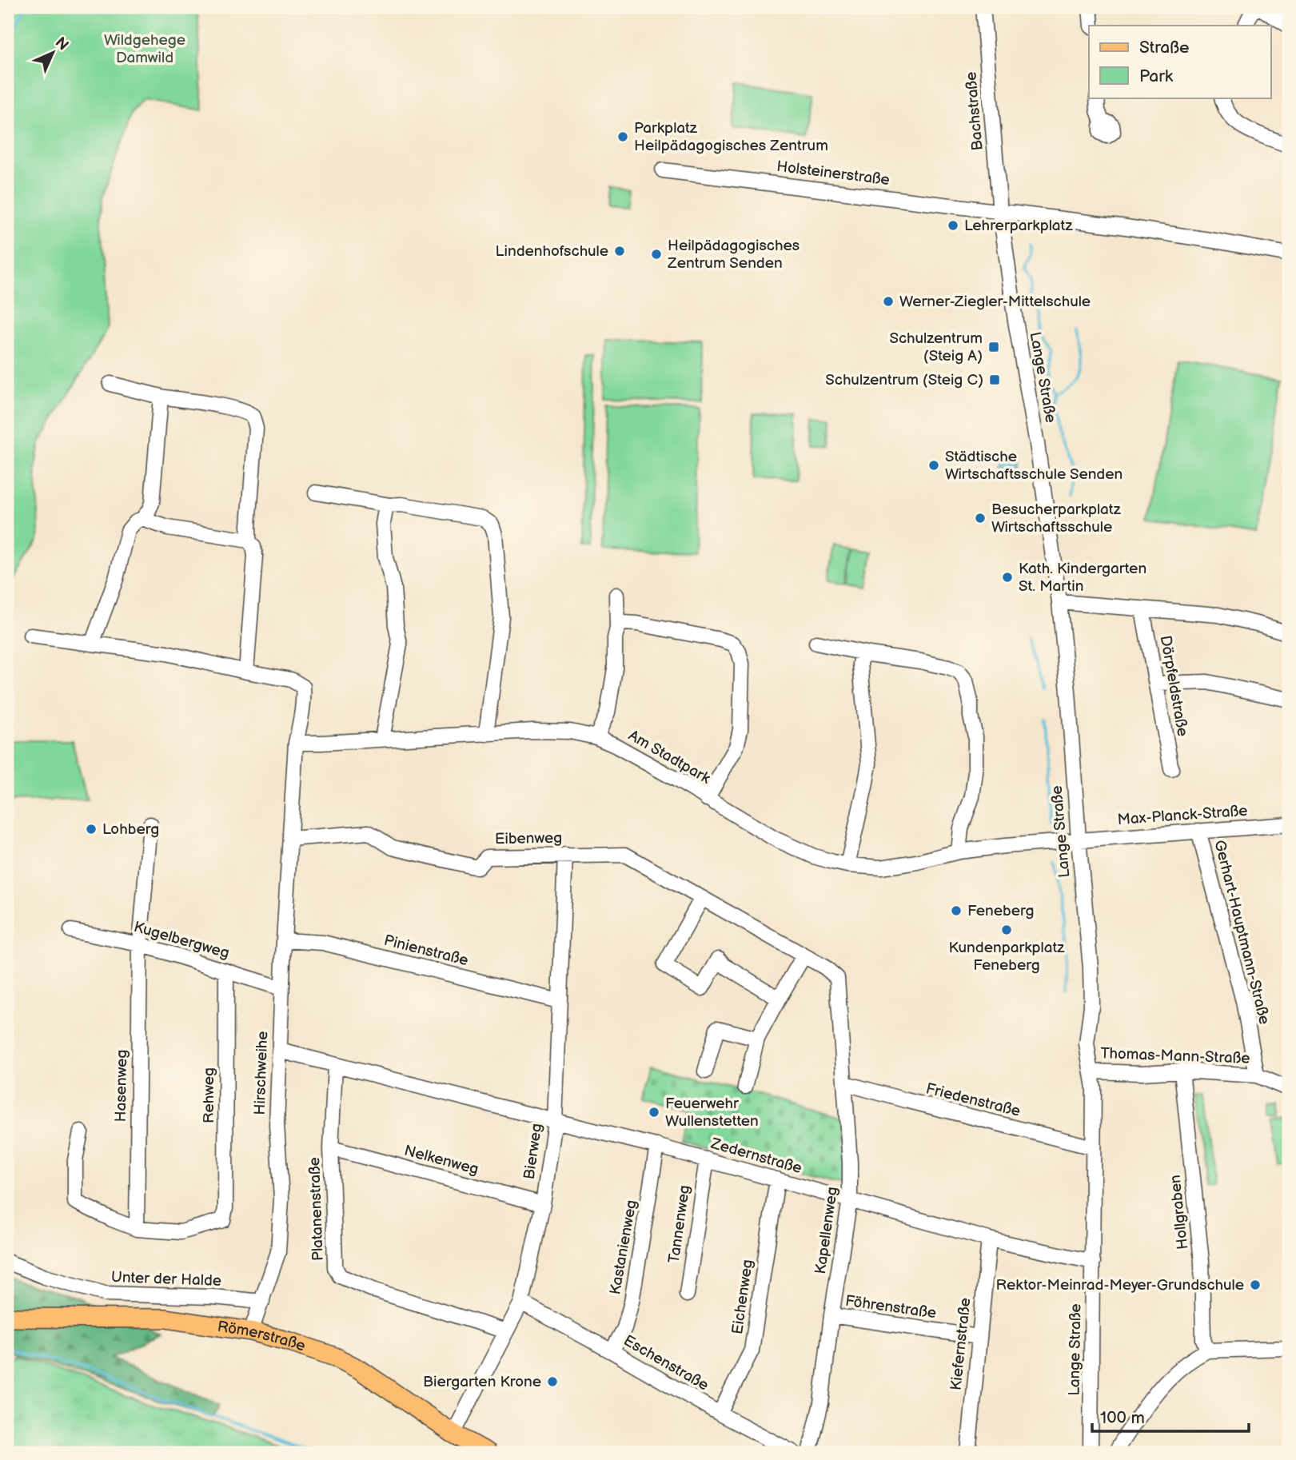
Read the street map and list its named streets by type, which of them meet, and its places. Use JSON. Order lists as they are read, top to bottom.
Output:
{
  "streets": {
    "main road": ["Römerstraße"],
    "street": [
      "Bachstraße",
      "Holsteinerstraße",
      "Lange Straße",
      "Dörpfeldstraße",
      "Am Stadtpark",
      "Max-Planck-Straße",
      "Eibenweg",
      "Gerhart-Hauptmann-Straße",
      "Kugelbergweg",
      "Pinienstraße",
      "Thomas-Mann-Straße",
      "Hirschweihe",
      "Hasenweg",
      "Rehweg",
      "Friedenstraße",
      "Bierweg",
      "Zedernstraße",
      "Nelkenweg",
      "Platanenstraße",
      "Hollgraben",
      "Tannenweg",
      "Kapellenweg",
      "Kastanienweg",
      "Unter der Halde",
      "Eichenweg",
      "Föhrenstraße",
      "Kiefernstraße",
      "Eschenstraße"
    ]
  },
  "crossings": [
    ["Bachstraße", "Holsteinerstraße"],
    ["Bachstraße", "Lange Straße"],
    ["Holsteinerstraße", "Lange Straße"],
    ["Lange Straße", "Am Stadtpark"],
    ["Lange Straße", "Max-Planck-Straße"],
    ["Lange Straße", "Thomas-Mann-Straße"],
    ["Lange Straße", "Friedenstraße"],
    ["Lange Straße", "Zedernstraße"],
    ["Am Stadtpark", "Max-Planck-Straße"],
    ["Am Stadtpark", "Hirschweihe"],
    ["Max-Planck-Straße", "Gerhart-Hauptmann-Straße"],
    ["Eibenweg", "Hirschweihe"],
    ["Eibenweg", "Bierweg"],
    ["Eibenweg", "Kapellenweg"],
    ["Gerhart-Hauptmann-Straße", "Thomas-Mann-Straße"],
    ["Kugelbergweg", "Hirschweihe"],
    ["Kugelbergweg", "Hasenweg"],
    ["Kugelbergweg", "Rehweg"],
    ["Pinienstraße", "Hirschweihe"],
    ["Pinienstraße", "Bierweg"],
    ["Thomas-Mann-Straße", "Hollgraben"],
    ["Hirschweihe", "Zedernstraße"],
    ["Hirschweihe", "Unter der Halde"],
    ["Hirschweihe", "Römerstraße"],
    ["Hasenweg", "Rehweg"],
    ["Friedenstraße", "Kapellenweg"],
    ["Bierweg", "Zedernstraße"],
    ["Bierweg", "Nelkenweg"],
    ["Bierweg", "Platanenstraße"],
    ["Bierweg", "Römerstraße"],
    ["Bierweg", "Eschenstraße"],
    ["Zedernstraße", "Platanenstraße"],
    ["Zedernstraße", "Tannenweg"],
    ["Zedernstraße", "Kapellenweg"],
    ["Zedernstraße", "Kastanienweg"],
    ["Zedernstraße", "Eichenweg"],
    ["Zedernstraße", "Kiefernstraße"],
    ["Nelkenweg", "Platanenstraße"],
    ["Kapellenweg", "Föhrenstraße"],
    ["Kastanienweg", "Eschenstraße"],
    ["Eichenweg", "Eschenstraße"],
    ["Föhrenstraße", "Kiefernstraße"]
  ],
  "parks": ["Wildgehege Damwild"],
  "places": {
    "other": [
      "Parkplatz Heilpädagogisches Zentrum",
      "Lehrerparkplatz",
      "Lindenhofschule",
      "Heilpädagogisches Zentrum Senden",
      "Werner-Ziegler-Mittelschule",
      "Städtische Wirtschaftsschule Senden",
      "Besucherparkplatz Wirtschaftsschule",
      "Kath. Kindergarten St. Martin",
      "Lohberg",
      "Feneberg",
      "Kundenparkplatz Feneberg",
      "Feuerwehr Wullenstetten",
      "Rektor-Meinrad-Meyer-Grundschule",
      "Biergarten Krone"
    ],
    "transit": ["Schulzentrum (Steig A)", "Schulzentrum (Steig C)"]
  },
  "legend": ["Straße", "Park"],
  "scale_bar": "100 m",
  "north": "top right"
}
